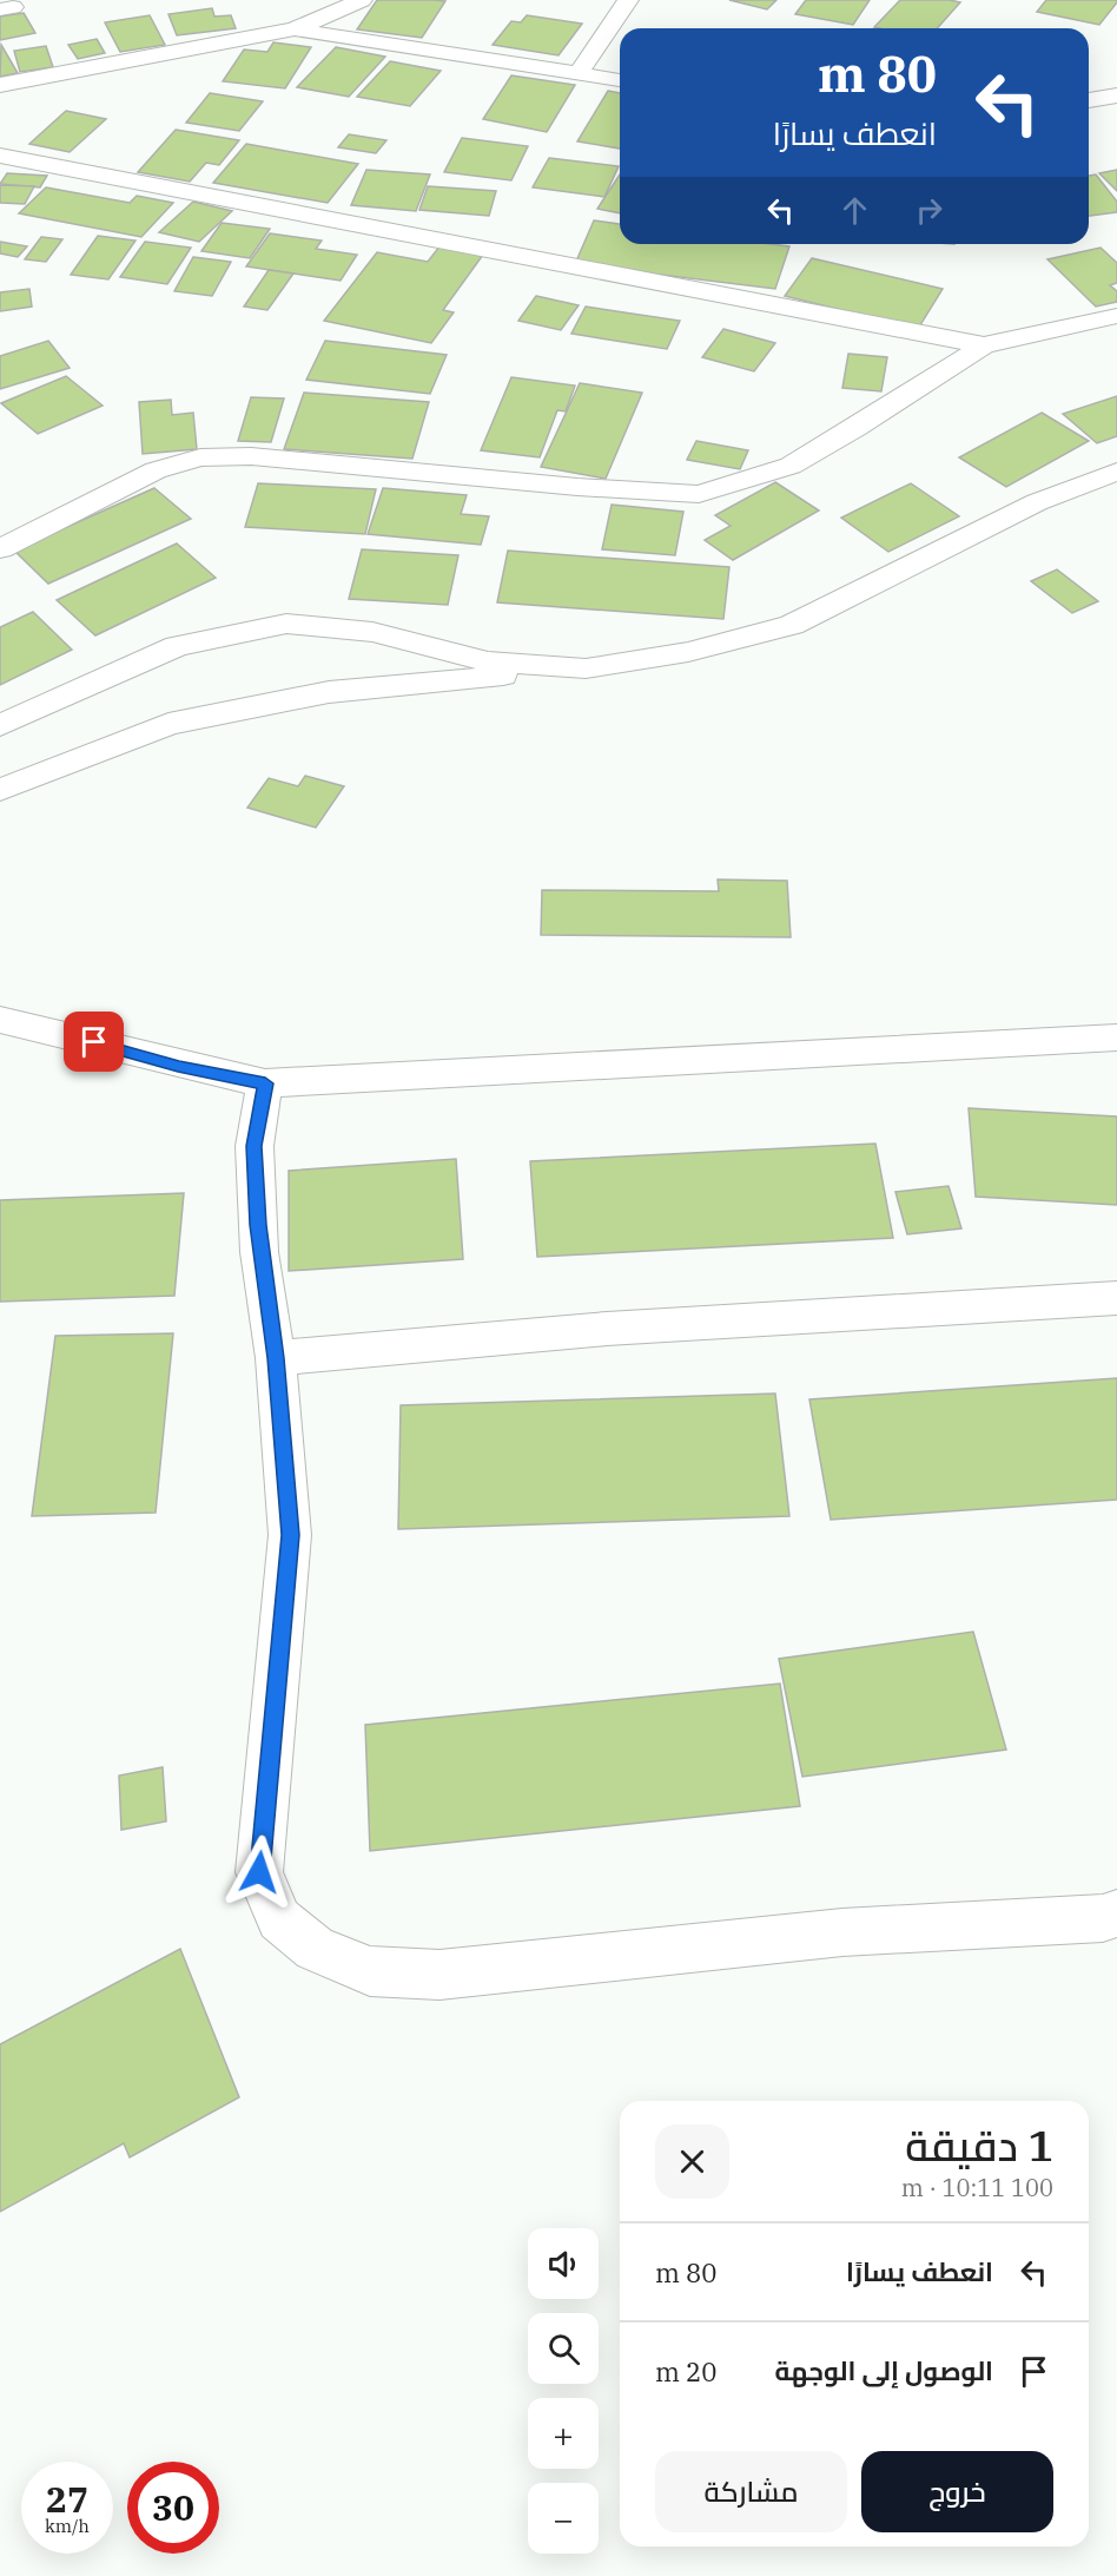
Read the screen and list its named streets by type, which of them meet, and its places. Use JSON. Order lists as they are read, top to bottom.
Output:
{
  "page": {
    "turn": ["80 m", "انعطف يسارًا"],
    "heading": ["1 دقيقة", "100 m · 10:11"],
    "list": [
      {
        "name": "انعطف يسارًا",
        "value": "80 m"
      },
      {
        "name": "الوصول إلى الوجهة",
        "value": "20 m"
      }
    ],
    "map_buttons": ["+", "−"],
    "buttons": ["خروج", "مشاركة"],
    "speed": "27 km/h",
    "limit": "30"
  }
}
